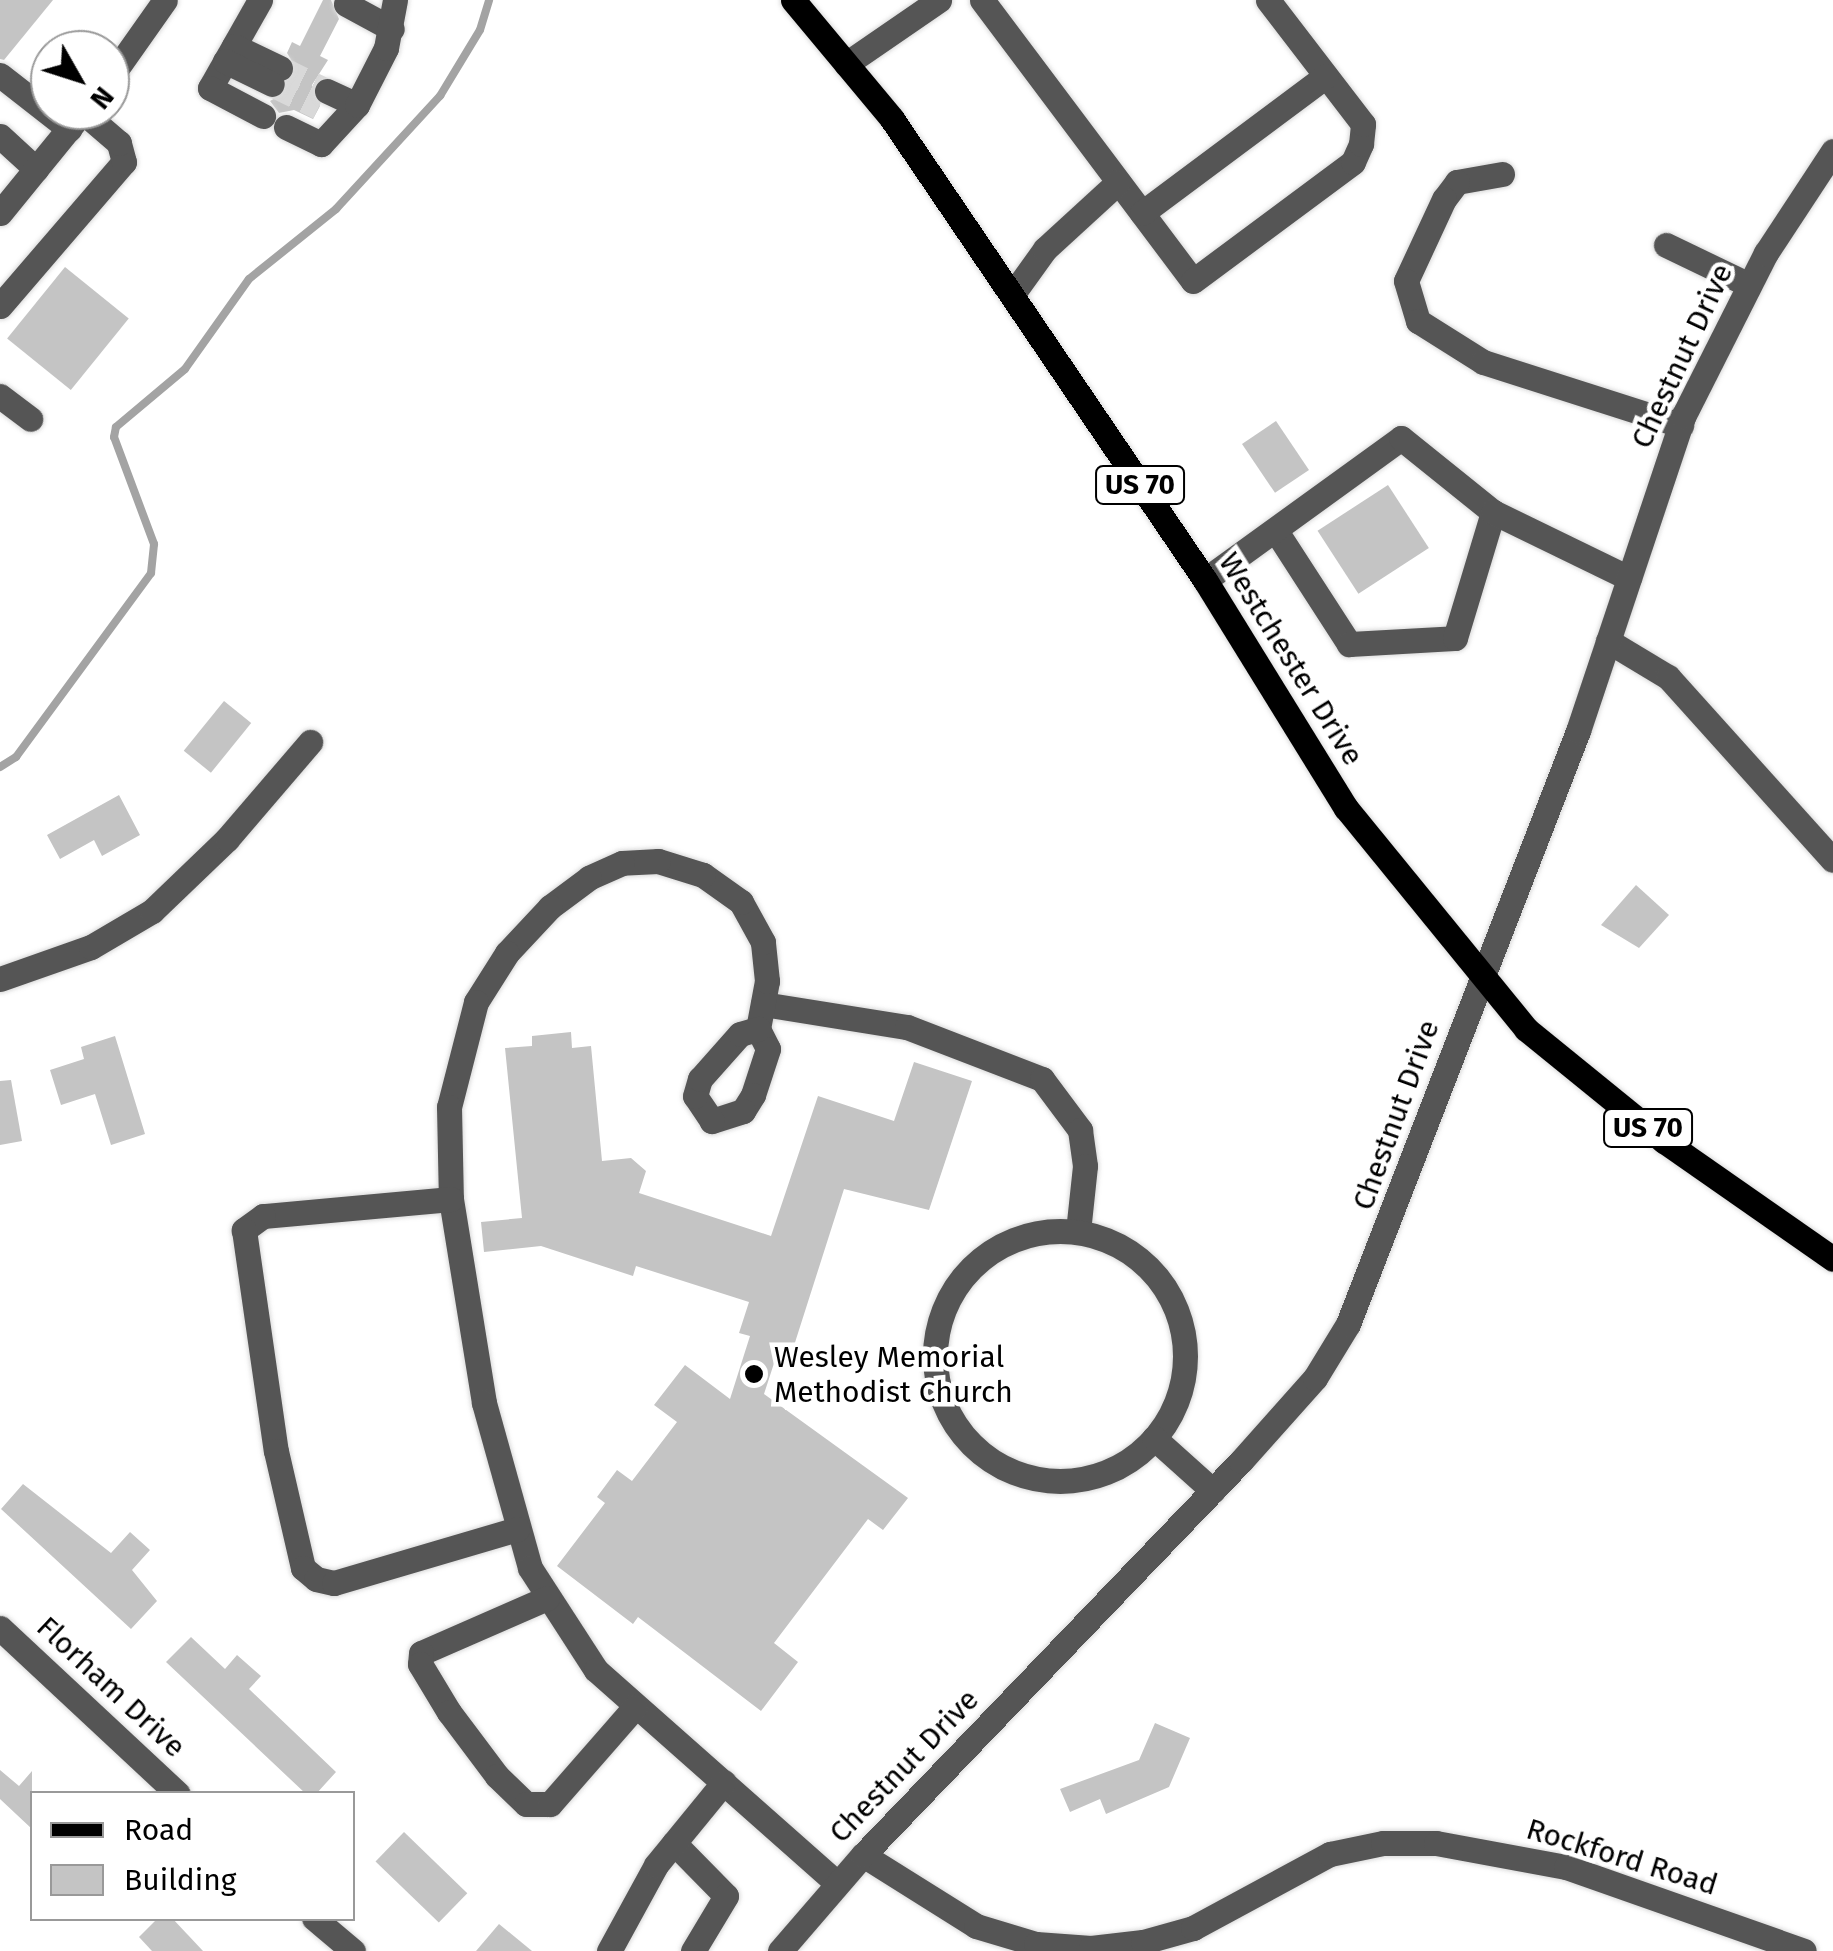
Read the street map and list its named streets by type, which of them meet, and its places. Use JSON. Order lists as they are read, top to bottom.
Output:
{
  "streets": {
    "main road": ["US 70", "Westchester Drive"],
    "street": ["Chestnut Drive", "Florham Drive", "Rockford Road"]
  },
  "crossings": [
    ["Chestnut Drive", "Westchester Drive"],
    ["Chestnut Drive", "Rockford Road"]
  ],
  "places": ["Wesley Memorial Methodist Church"],
  "legend": ["Road", "Building"],
  "north": "bottom right"
}
